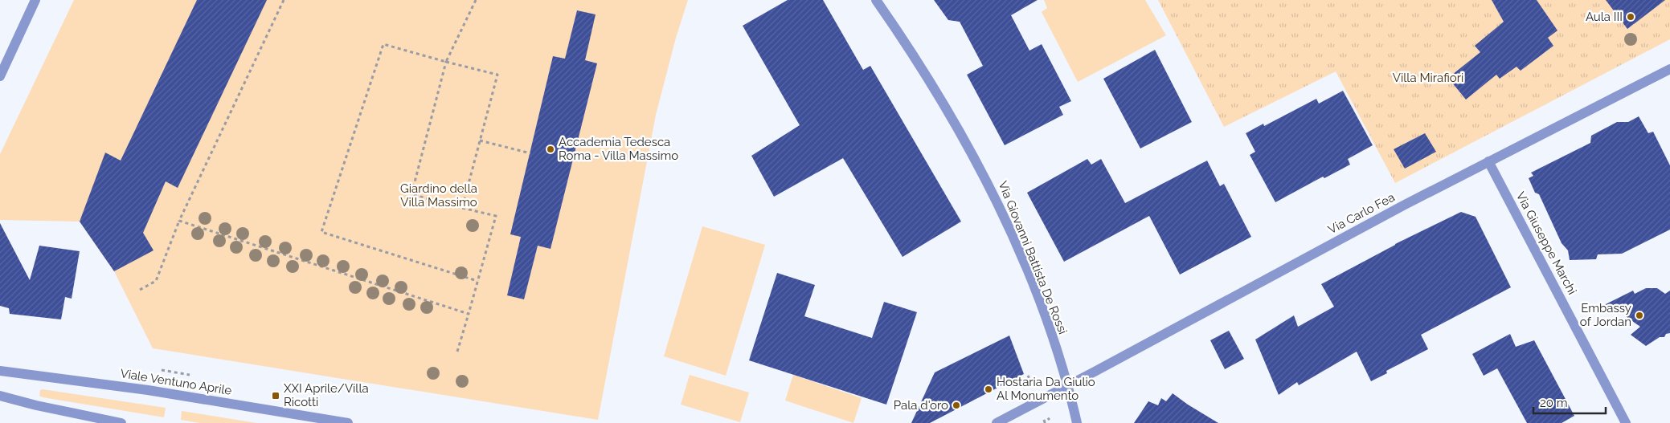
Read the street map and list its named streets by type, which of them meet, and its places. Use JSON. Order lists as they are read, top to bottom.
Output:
{
  "streets": {
    "street": [
      "Via Carlo Fea",
      "Via Giuseppe Marchi",
      "Via Giovanni Battista De Rossi",
      "Viale Ventuno Aprile"
    ]
  },
  "crossings": [
    ["Via Carlo Fea", "Via Giuseppe Marchi"],
    ["Via Carlo Fea", "Via Giovanni Battista De Rossi"]
  ],
  "parks": ["Villa Mirafiori", "Giardino della Villa Massimo"],
  "places": {
    "other": [
      "Aula III",
      "Accademia Tedesca Roma - Villa Massimo",
      "Embassy of Jordan",
      "Hostaria Da Giulio Al Monumento",
      "Pala d'oro"
    ],
    "transit": ["XXI Aprile/Villa Ricotti"]
  },
  "scale_bar": "20 m"
}
